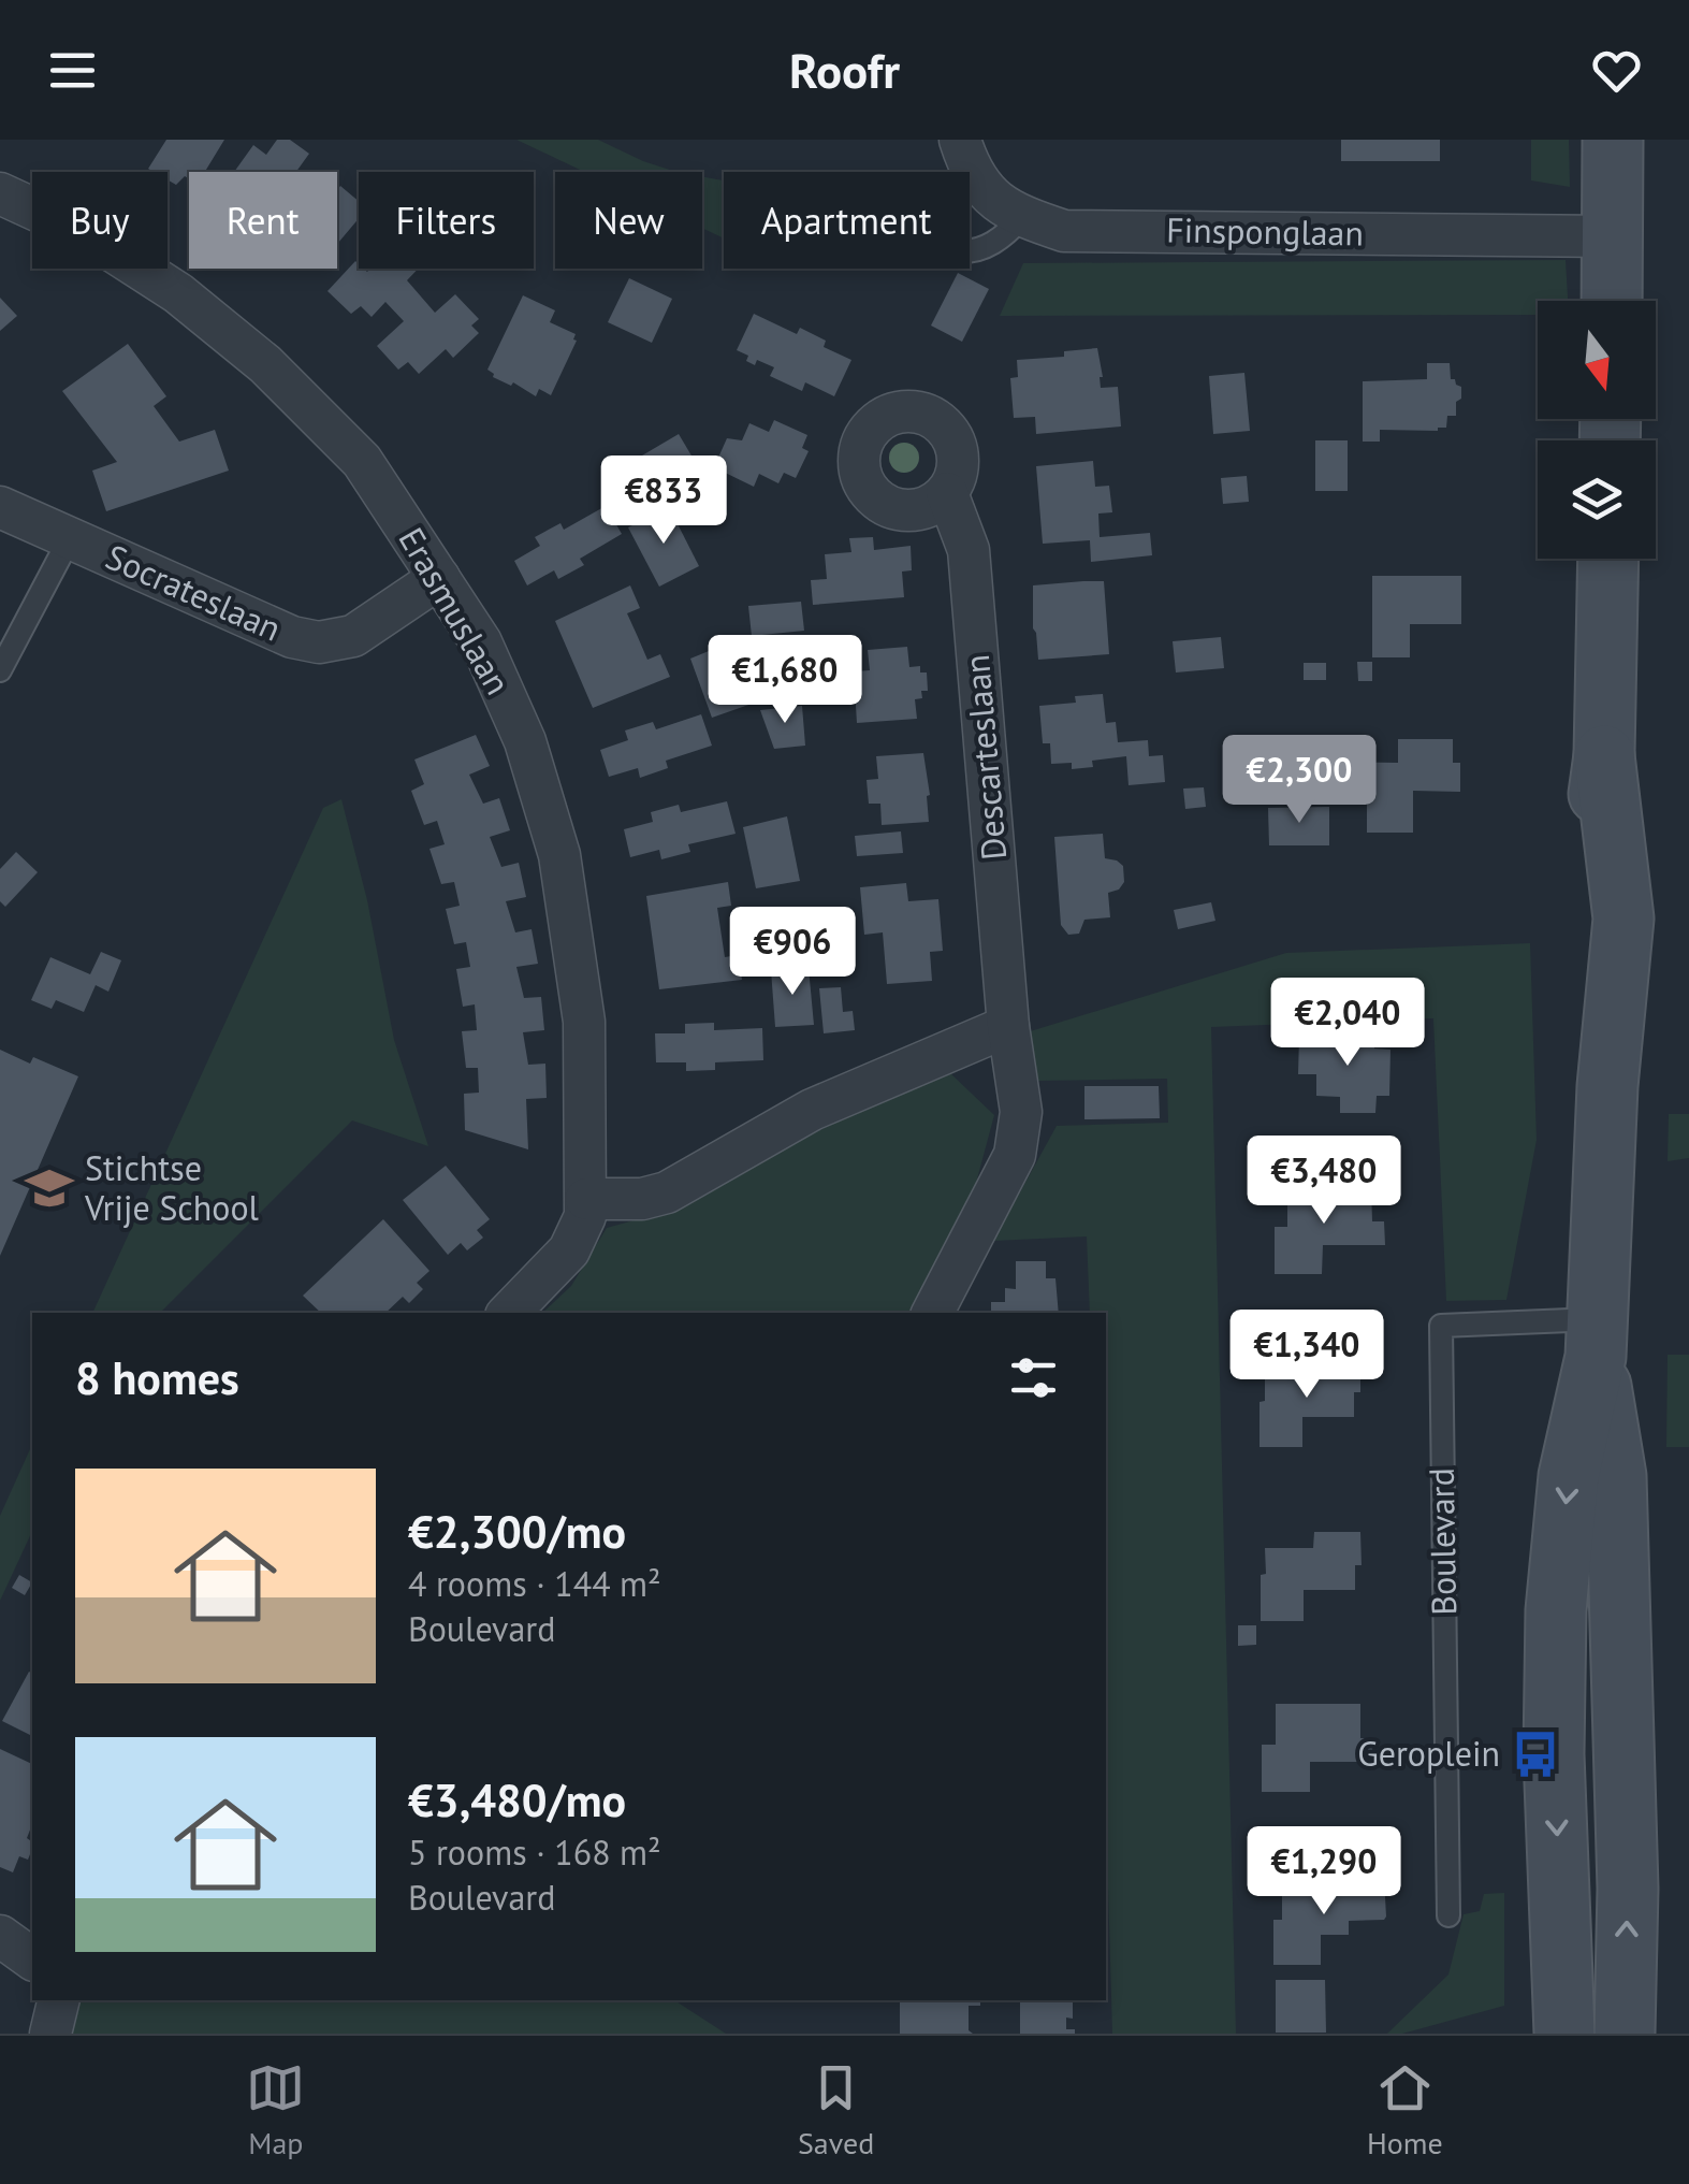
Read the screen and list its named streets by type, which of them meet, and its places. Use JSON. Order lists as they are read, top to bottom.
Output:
{
  "streets": {
    "street": [
      "Finsponglaan",
      "Socrateslaan",
      "Erasmuslaan",
      "Descarteslaan"
    ],
    "lane": ["Boulevard"]
  },
  "crossings": [
    ["Socrateslaan", "Erasmuslaan"]
  ],
  "places": {
    "school or university": ["Stichtse Vrije School"],
    "bus stop": ["Geroplein"]
  },
  "north": "bottom",
  "page": {
    "header": "Roofr",
    "chip": [
      "Buy",
      "Rent",
      "Filters",
      "New",
      "Apartment"
    ],
    "price": [
      "€833",
      "€1,680",
      "€2,300",
      "€906",
      "€2,040",
      "€3,480",
      "€1,340",
      "€1,290"
    ],
    "heading": "8 homes",
    "list": [
      {
        "name": "€2,300/mo",
        "note": "4 rooms · 144 m² · Boulevard"
      },
      {
        "name": "€3,480/mo",
        "note": "5 rooms · 168 m² · Boulevard"
      }
    ],
    "tabs": ["Map", "Saved", "Home"]
  }
}
